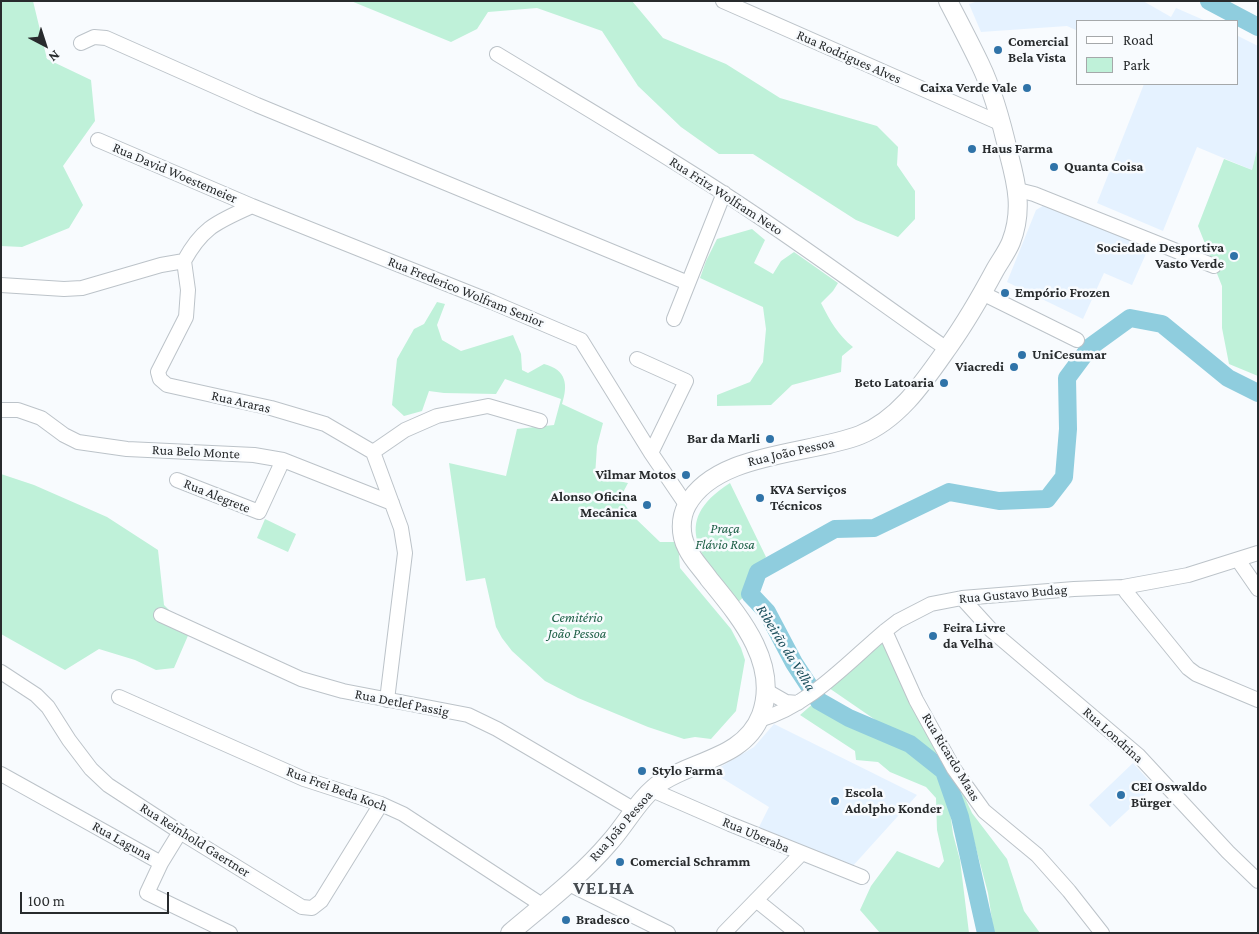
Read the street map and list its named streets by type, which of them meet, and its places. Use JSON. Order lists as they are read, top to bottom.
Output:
{
  "streets": {
    "main road": ["Rua João Pessoa"],
    "street": [
      "Rua Rodrigues Alves",
      "Rua David Woestemeier",
      "Rua Fritz Wolfram Neto",
      "Rua Frederico Wolfram Senior",
      "Rua Araras",
      "Rua Belo Monte",
      "Rua Alegrete",
      "Rua Gustavo Budag",
      "Rua Detlef Passig",
      "Rua Londrina",
      "Rua Ricardo Maas",
      "Rua Frei Beda Koch",
      "Rua Uberaba",
      "Rua Reinhold Gaertner",
      "Rua Laguna"
    ]
  },
  "crossings": [
    ["Rua Rodrigues Alves", "Rua João Pessoa"],
    ["Rua David Woestemeier", "Rua Frederico Wolfram Senior"],
    ["Rua Fritz Wolfram Neto", "Rua João Pessoa"],
    ["Rua Frederico Wolfram Senior", "Rua João Pessoa"],
    ["Rua Belo Monte", "Rua Alegrete"],
    ["Rua João Pessoa", "Rua Gustavo Budag"],
    ["Rua João Pessoa", "Rua Detlef Passig"],
    ["Rua João Pessoa", "Rua Frei Beda Koch"],
    ["Rua João Pessoa", "Rua Uberaba"],
    ["Rua Gustavo Budag", "Rua Londrina"],
    ["Rua Gustavo Budag", "Rua Ricardo Maas"],
    ["Rua Frei Beda Koch", "Rua Reinhold Gaertner"]
  ],
  "districts": ["VELHA"],
  "water": ["Ribeirão da Velha"],
  "parks": ["Praça Flávio Rosa", "Cemitério João Pessoa"],
  "places": [
    "Comercial Bela Vista",
    "Caixa Verde Vale",
    "Haus Farma",
    "Quanta Coisa",
    "Sociedade Desportiva Vasto Verde",
    "Empório Frozen",
    "UniCesumar",
    "Viacredi",
    "Beto Latoaria",
    "Bar da Marli",
    "Vilmar Motos",
    "KVA Serviços Técnicos",
    "Alonso Oficina Mecânica",
    "Feira Livre da Velha",
    "Stylo Farma",
    "CEI Oswaldo Bürger",
    "Escola Adolpho Konder",
    "Comercial Schramm",
    "Bradesco"
  ],
  "legend": ["Road", "Park"],
  "scale_bar": "100 m",
  "north": "bottom right"
}
